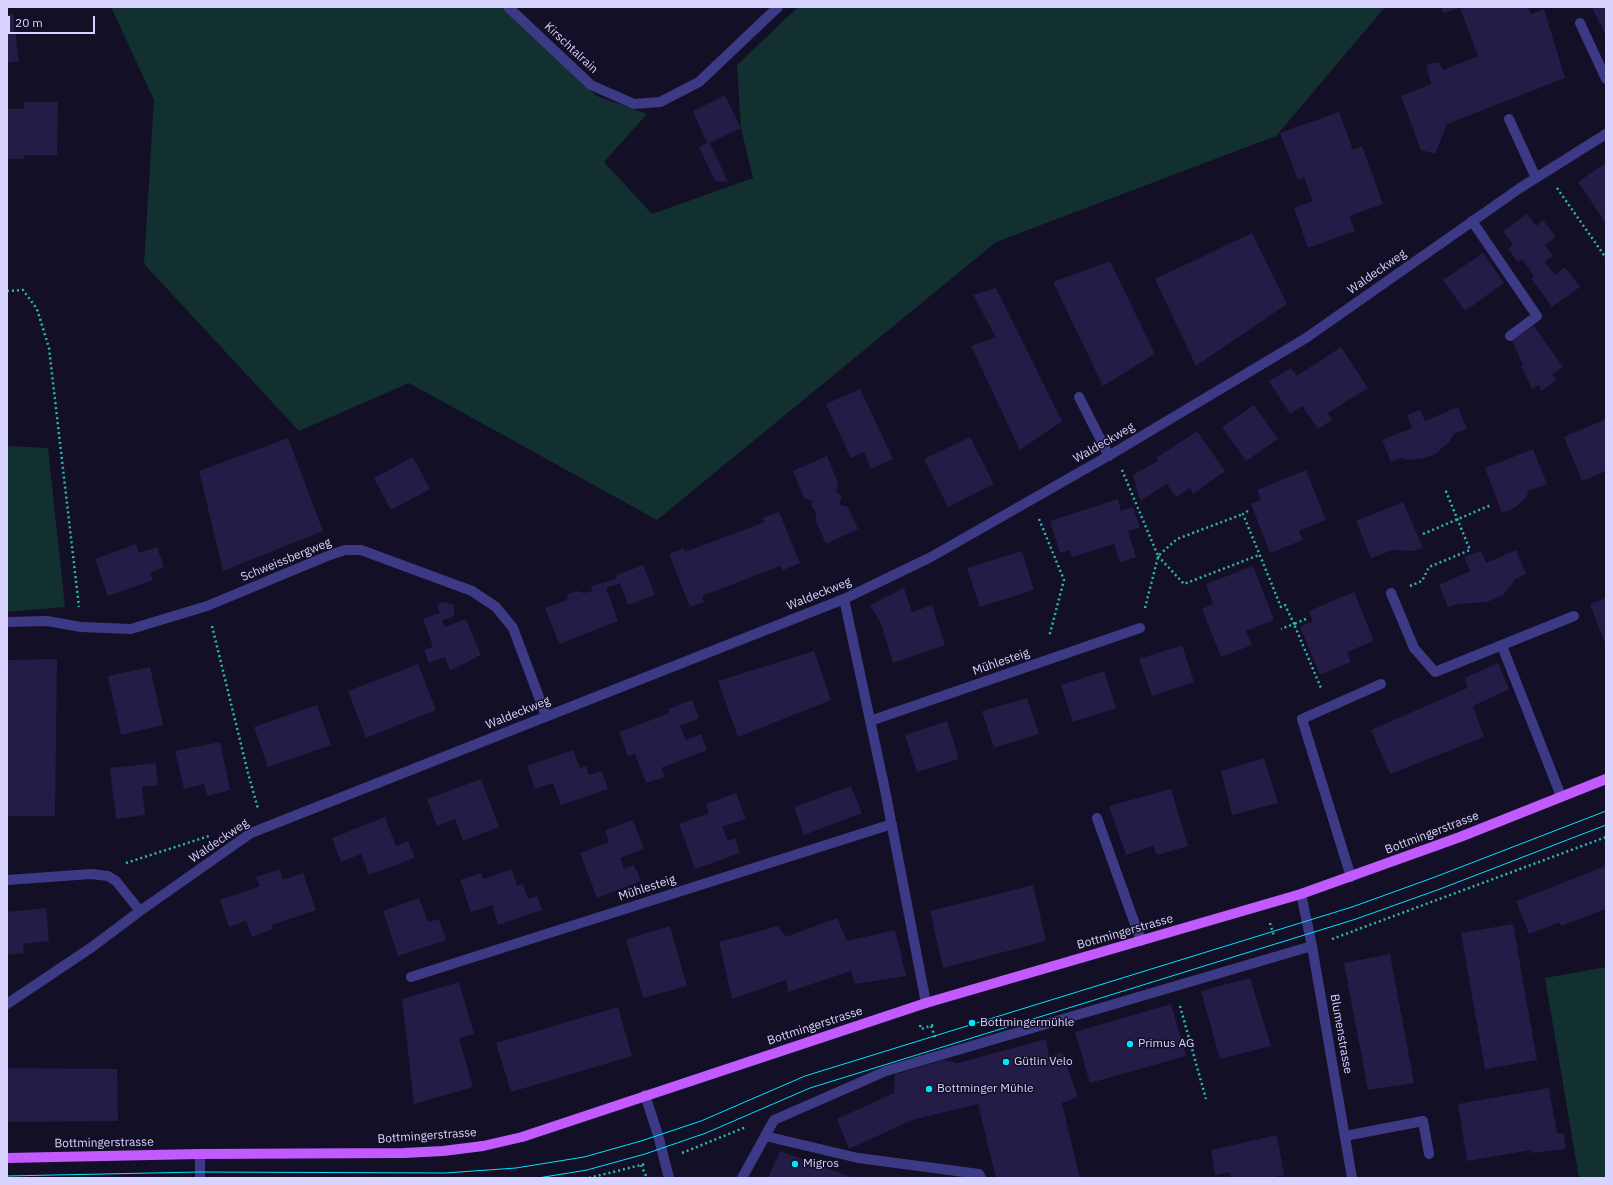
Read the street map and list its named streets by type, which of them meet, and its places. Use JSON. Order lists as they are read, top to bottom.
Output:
{
  "streets": {
    "main road": ["Bottmingerstrasse"],
    "street": [
      "Kirschtalrain",
      "Waldeckweg",
      "Schweissbergweg",
      "Mühlesteig",
      "Blumenstrasse"
    ]
  },
  "crossings": [
    ["Waldeckweg", "Schweissbergweg"],
    ["Bottmingerstrasse", "Blumenstrasse"]
  ],
  "places": [
    "Bottmingermühle",
    "Primus AG",
    "Gütlin Velo",
    "Bottminger Mühle",
    "Migros"
  ],
  "scale_bar": "20 m"
}
